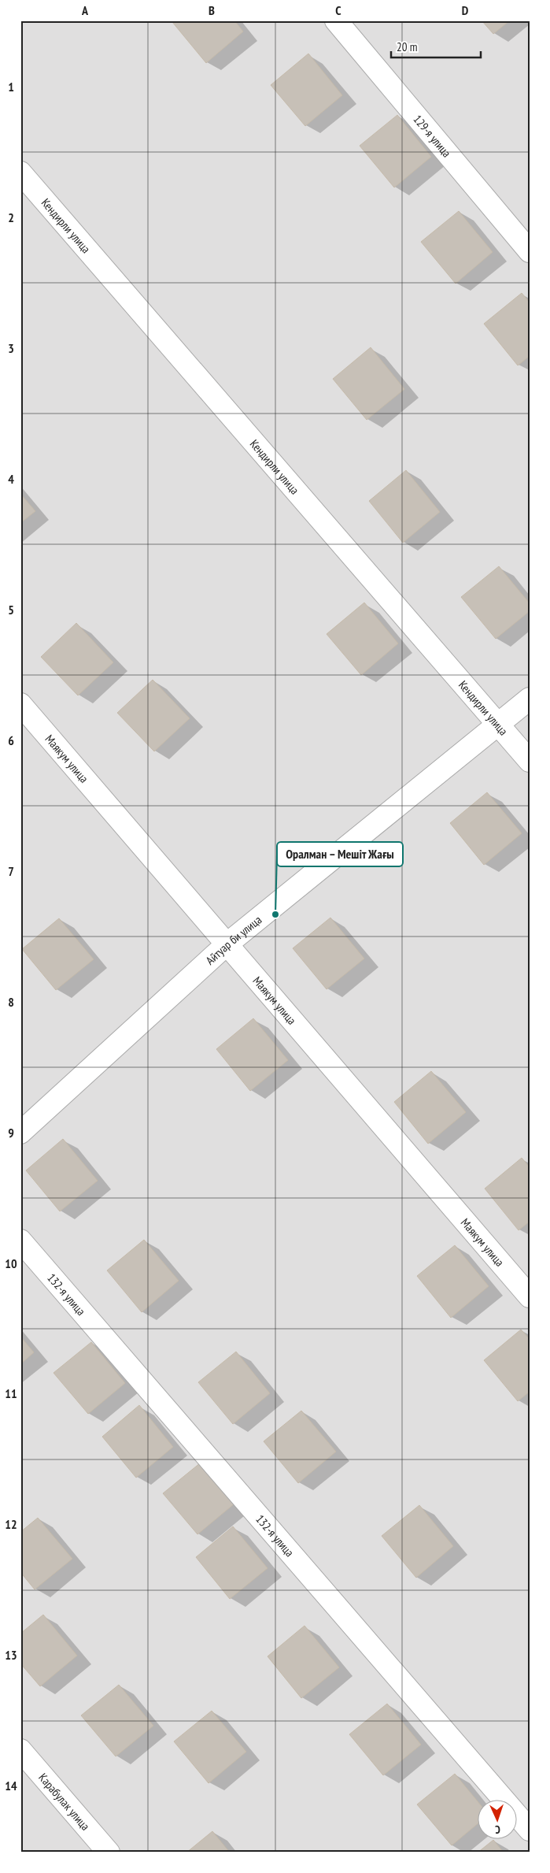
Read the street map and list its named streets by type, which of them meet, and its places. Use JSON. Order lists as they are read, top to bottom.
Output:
{
  "streets": {
    "street": [
      "129-я улица",
      "Кендирли улица",
      "Маякум улица",
      "Айтуар би улица",
      "132-я улица",
      "Карабулак улица"
    ]
  },
  "crossings": [
    ["Кендирли улица", "Айтуар би улица"],
    ["Маякум улица", "Айтуар би улица"]
  ],
  "places": ["Оралман – Мешіт Жағы"],
  "scale_bar": "20 m",
  "north": "bottom",
  "grid": {
    "columns": [
      "A",
      "B",
      "C",
      "D"
    ],
    "rows": [
      "1",
      "2",
      "3",
      "4",
      "5",
      "6",
      "7",
      "8",
      "9",
      "10",
      "11",
      "12",
      "13",
      "14"
    ]
  }
}
